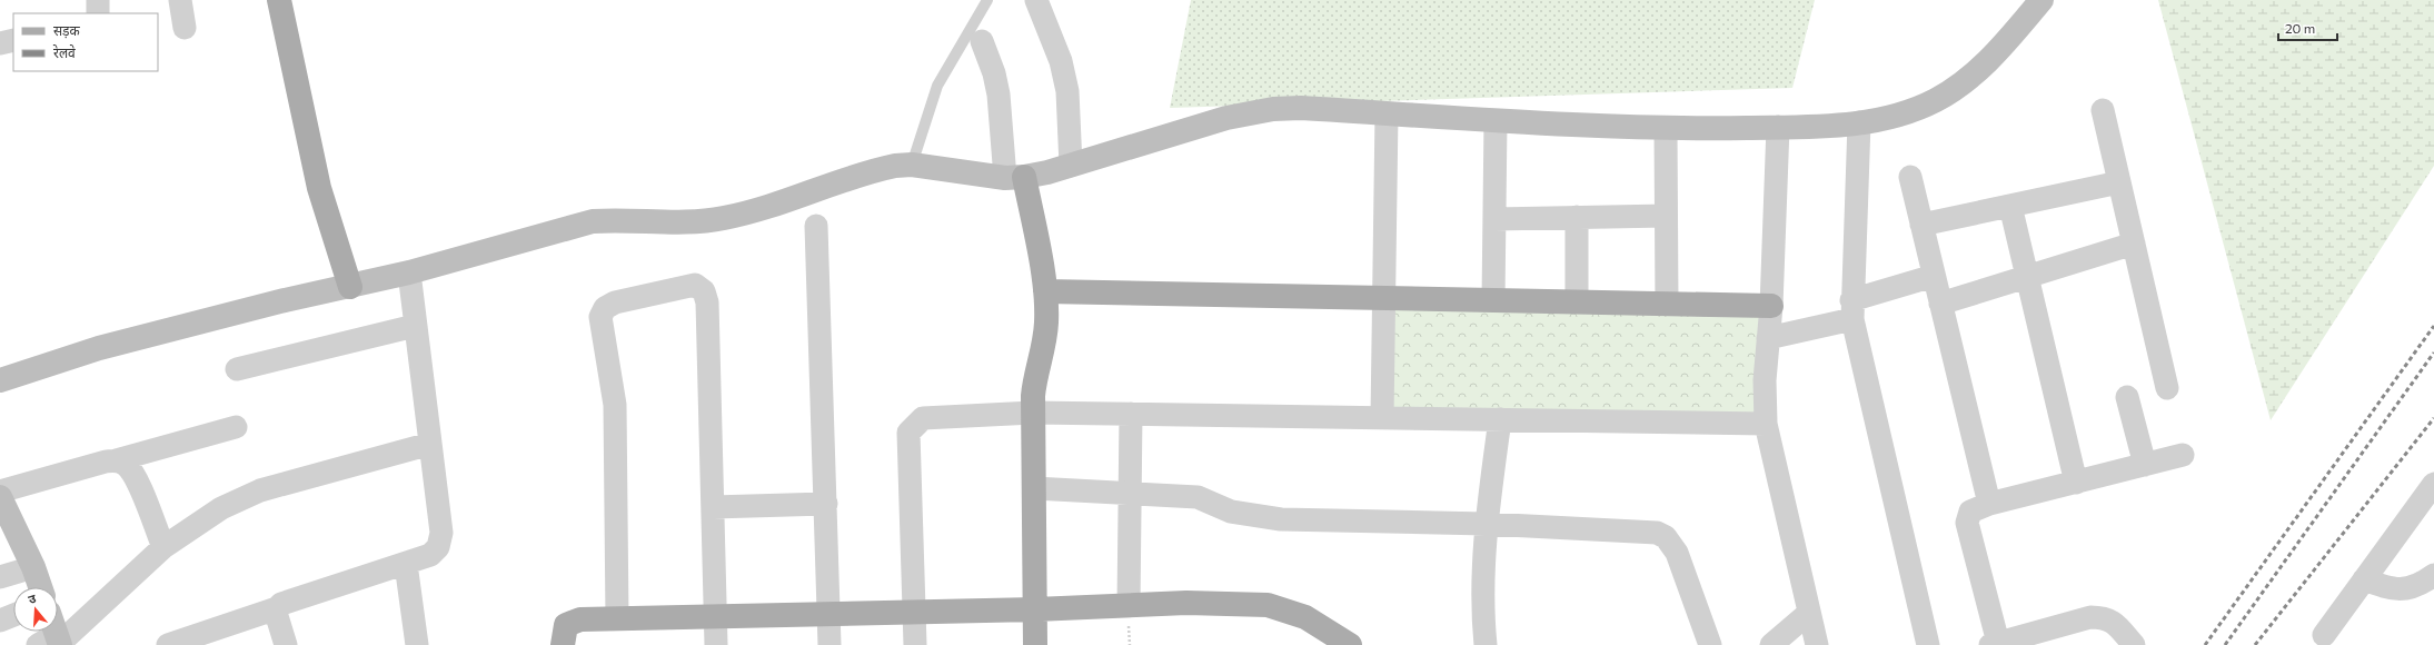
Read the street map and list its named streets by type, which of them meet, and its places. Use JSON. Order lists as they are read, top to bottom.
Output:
{
  "legend": ["सड़क", "रेलवे"],
  "scale_bar": "20 m",
  "north": "top"
}
